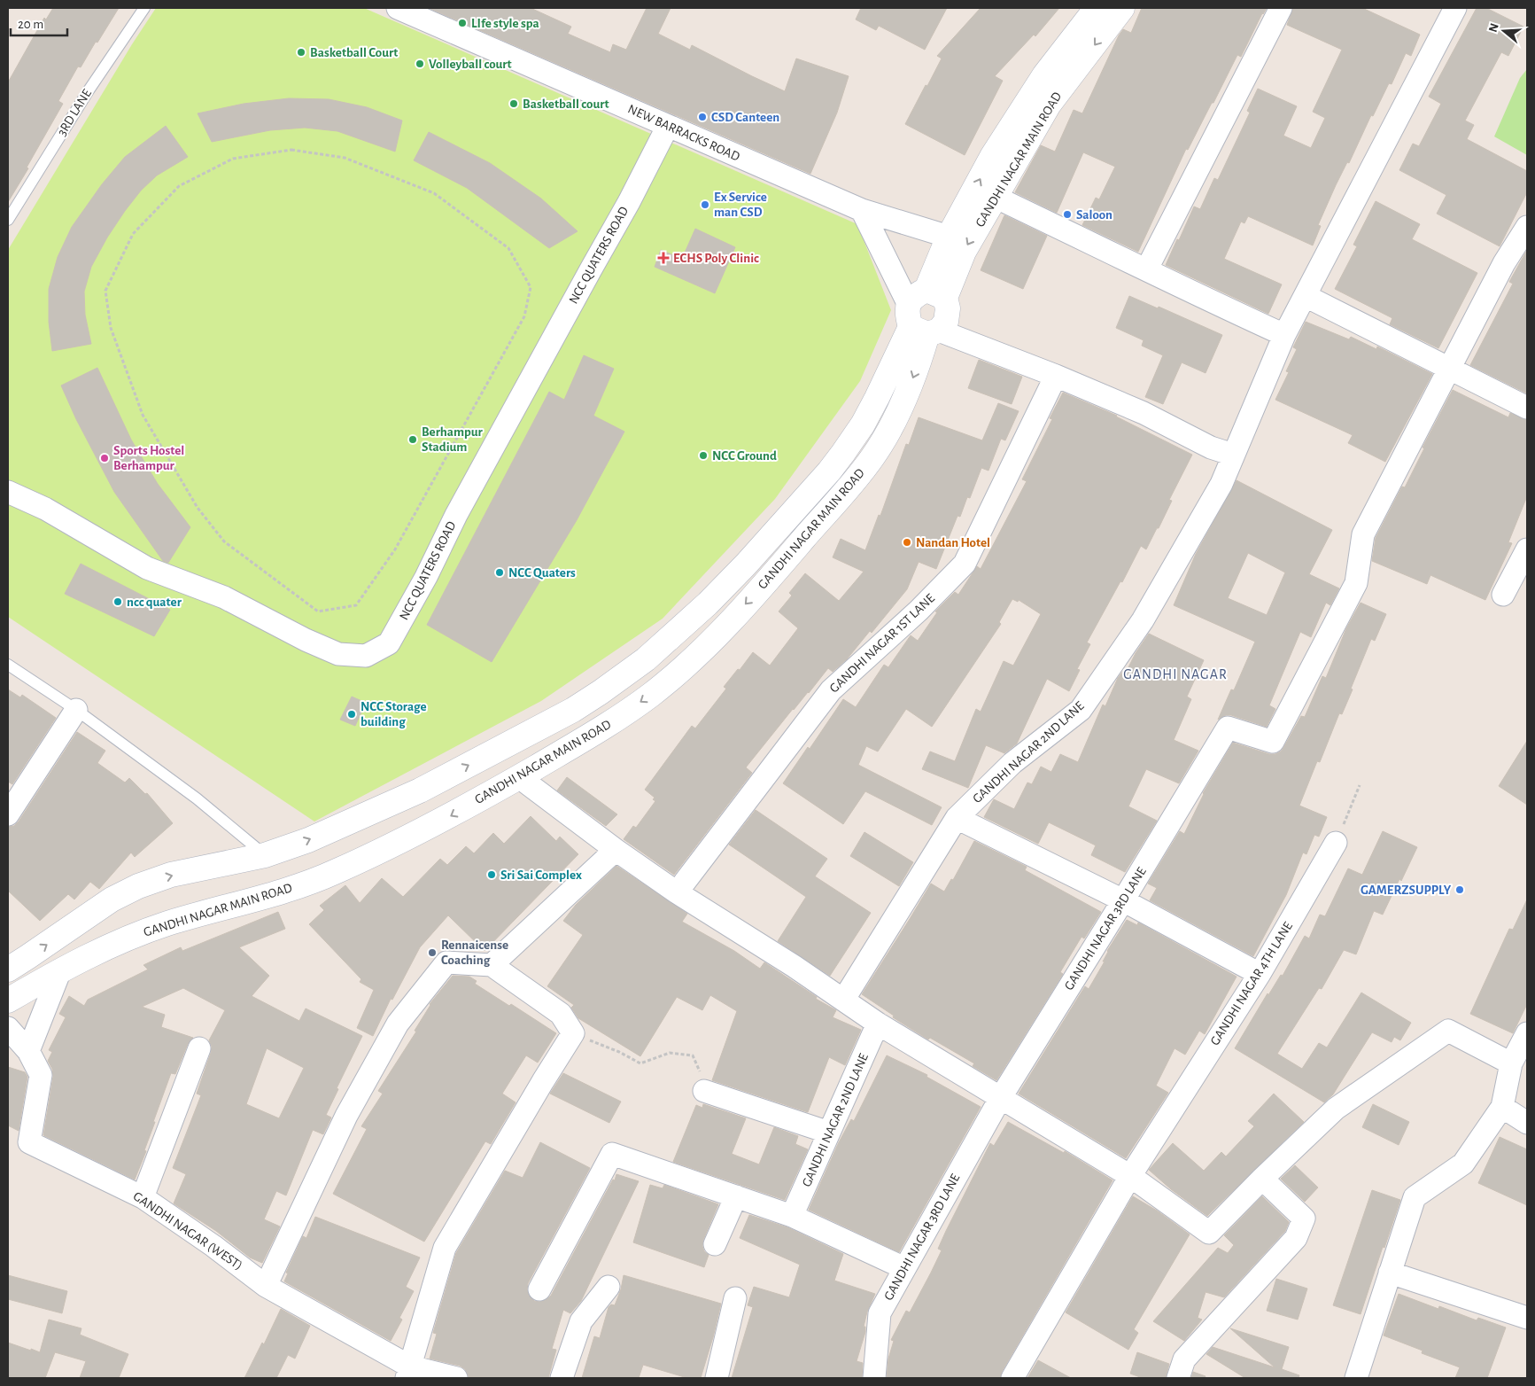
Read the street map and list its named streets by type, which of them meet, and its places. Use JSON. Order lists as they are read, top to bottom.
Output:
{
  "streets": {
    "street": [
      "NEW BARRACKS ROAD",
      "GANDHI NAGAR MAIN ROAD",
      "NCC QUATERS ROAD",
      "GANDHI NAGAR 1ST LANE",
      "GANDHI NAGAR 2ND LANE",
      "GANDHI NAGAR 3RD LANE",
      "GANDHI NAGAR 4TH LANE",
      "GANDHI NAGAR (WEST)"
    ],
    "lane": ["3RD LANE"]
  },
  "crossings": [
    ["NEW BARRACKS ROAD", "GANDHI NAGAR MAIN ROAD"],
    ["NEW BARRACKS ROAD", "NCC QUATERS ROAD"]
  ],
  "districts": ["GANDHI NAGAR"],
  "places": {
    "other": [
      "LIfe style spa",
      "Basketball Court",
      "Volleyball court",
      "Basketball court",
      "CSD Canteen",
      "Ex Service man CSD",
      "Saloon",
      "Berhampur Stadium",
      "NCC Ground",
      "Sports Hostel Berhampur",
      "Nandan Hotel",
      "NCC Quaters",
      "ncc quater",
      "NCC Storage building",
      "Sri Sai Complex",
      "GAMERZSUPPLY",
      "Rennaicense Coaching"
    ],
    "health": ["ECHS Poly Clinic"]
  },
  "scale_bar": "20 m",
  "north": "left"
}
